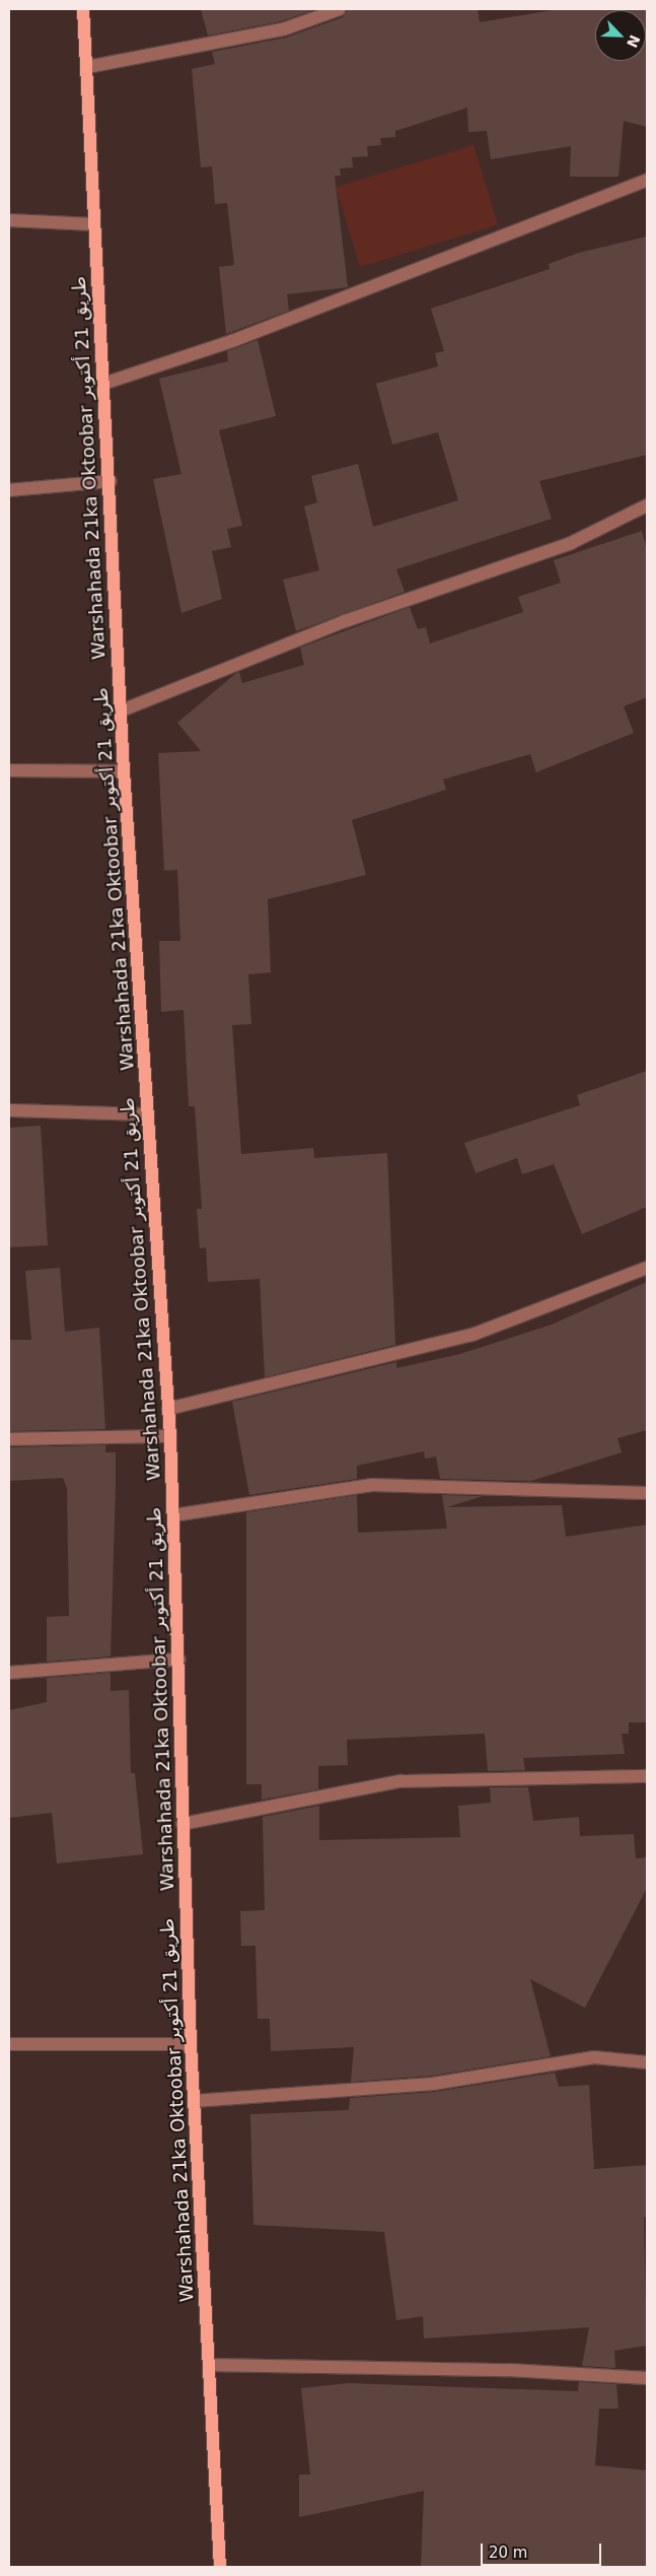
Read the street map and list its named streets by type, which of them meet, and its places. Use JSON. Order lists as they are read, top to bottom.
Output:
{
  "streets": {
    "main road": ["Warshahada 21ka Oktoobar طريق 21 أكتوبر"]
  },
  "scale_bar": "20 m",
  "north": "bottom right"
}
